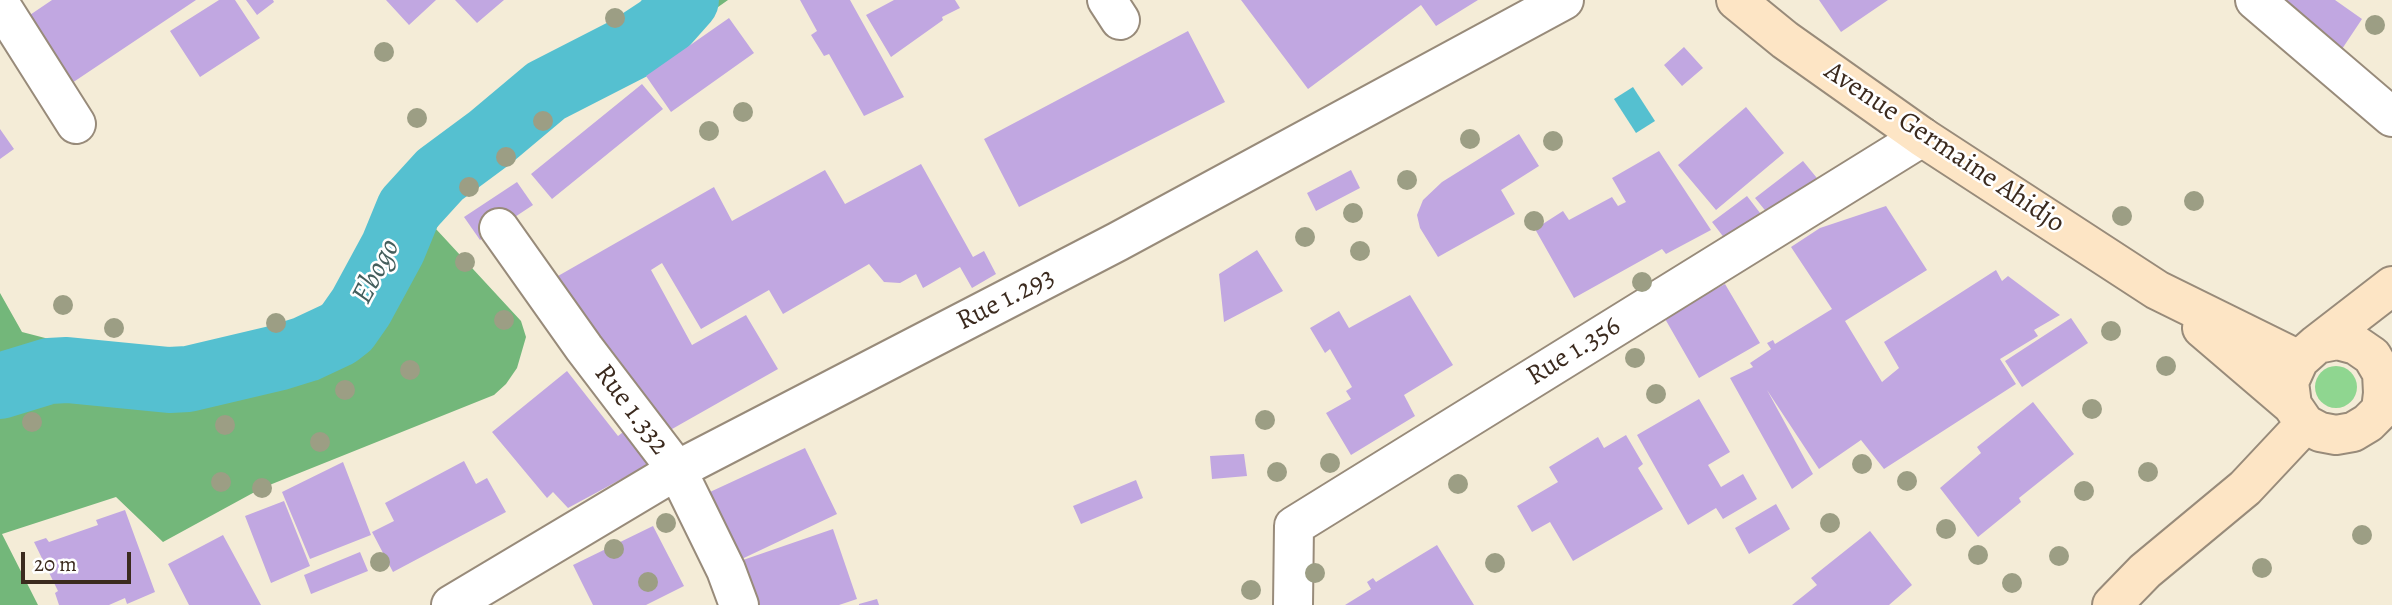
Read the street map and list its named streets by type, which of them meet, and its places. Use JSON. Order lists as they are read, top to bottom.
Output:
{
  "streets": {
    "main road": ["Avenue Germaine Ahidjo"],
    "street": ["Rue 1.293", "Rue 1.356", "Rue 1.332"]
  },
  "crossings": [
    ["Avenue Germaine Ahidjo", "Rue 1.356"],
    ["Rue 1.293", "Rue 1.332"]
  ],
  "water": ["Ebogo"],
  "scale_bar": "20 m"
}
